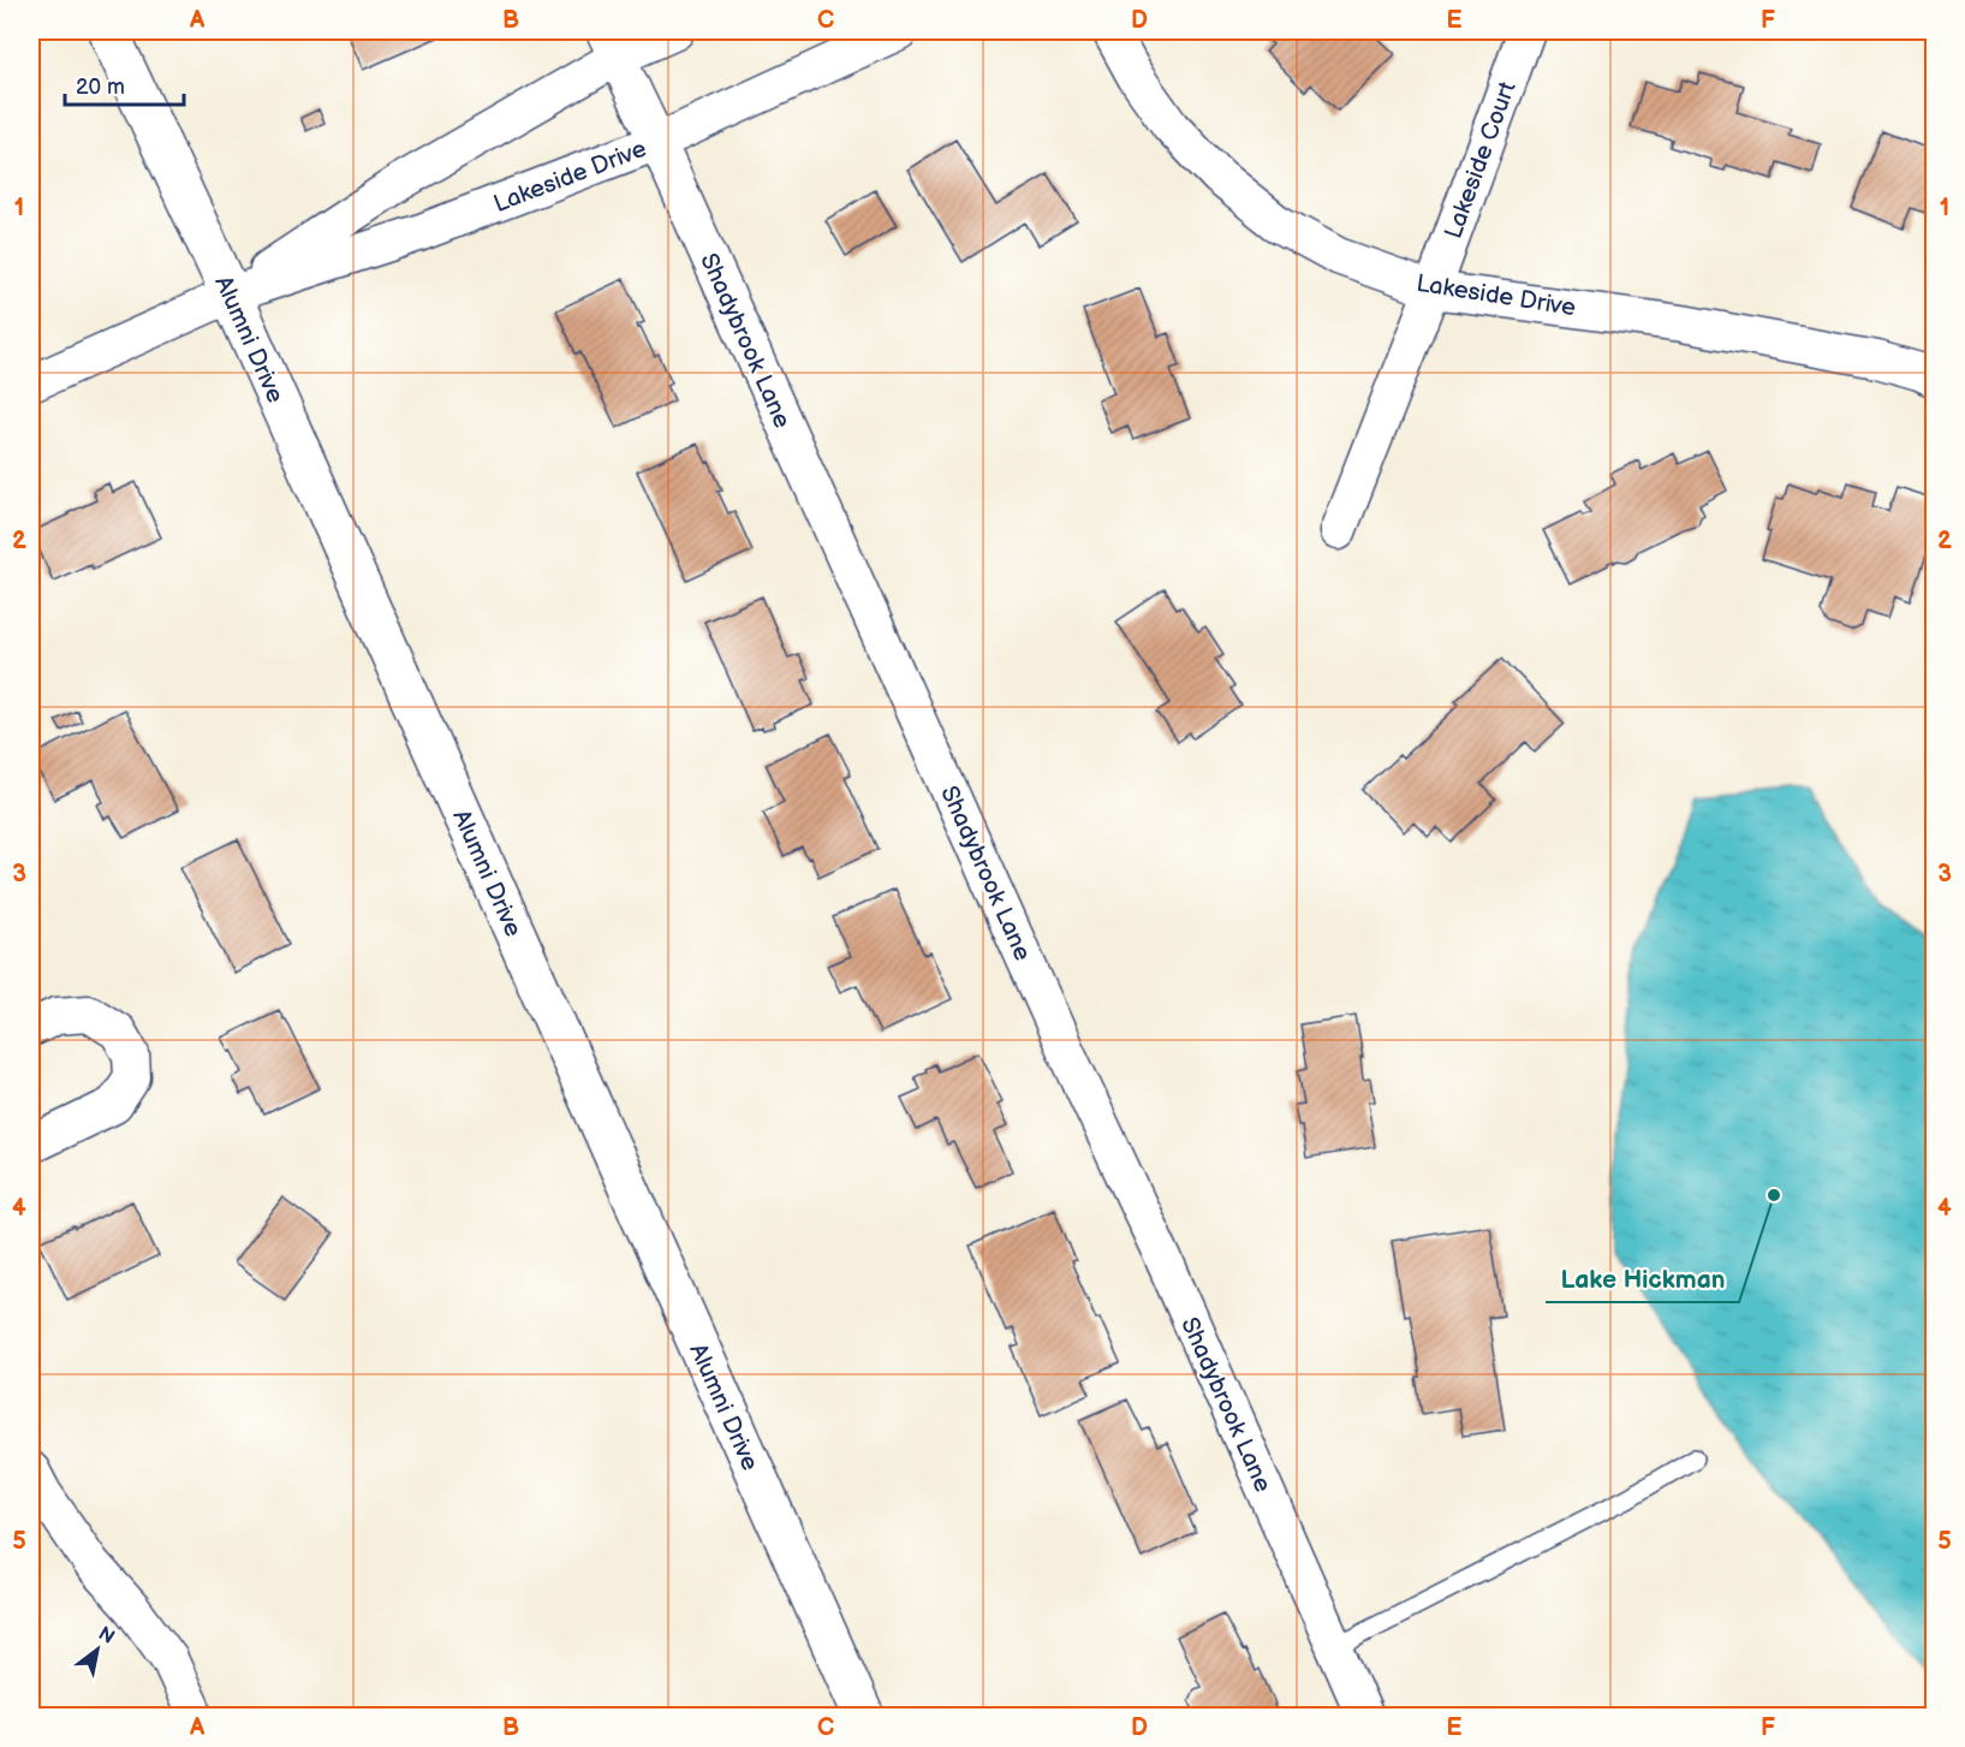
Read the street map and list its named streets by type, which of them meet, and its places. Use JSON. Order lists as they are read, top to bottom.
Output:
{
  "streets": {
    "main road": ["Alumni Drive"],
    "street": ["Lakeside Court", "Lakeside Drive", "Shadybrook Lane"]
  },
  "crossings": [
    ["Lakeside Court", "Lakeside Drive"],
    ["Lakeside Drive", "Alumni Drive"],
    ["Lakeside Drive", "Shadybrook Lane"]
  ],
  "places": ["Lake Hickman"],
  "scale_bar": "20 m",
  "north": "top right",
  "grid": {
    "columns": [
      "A",
      "B",
      "C",
      "D",
      "E",
      "F"
    ],
    "rows": [
      "1",
      "2",
      "3",
      "4",
      "5"
    ]
  }
}
